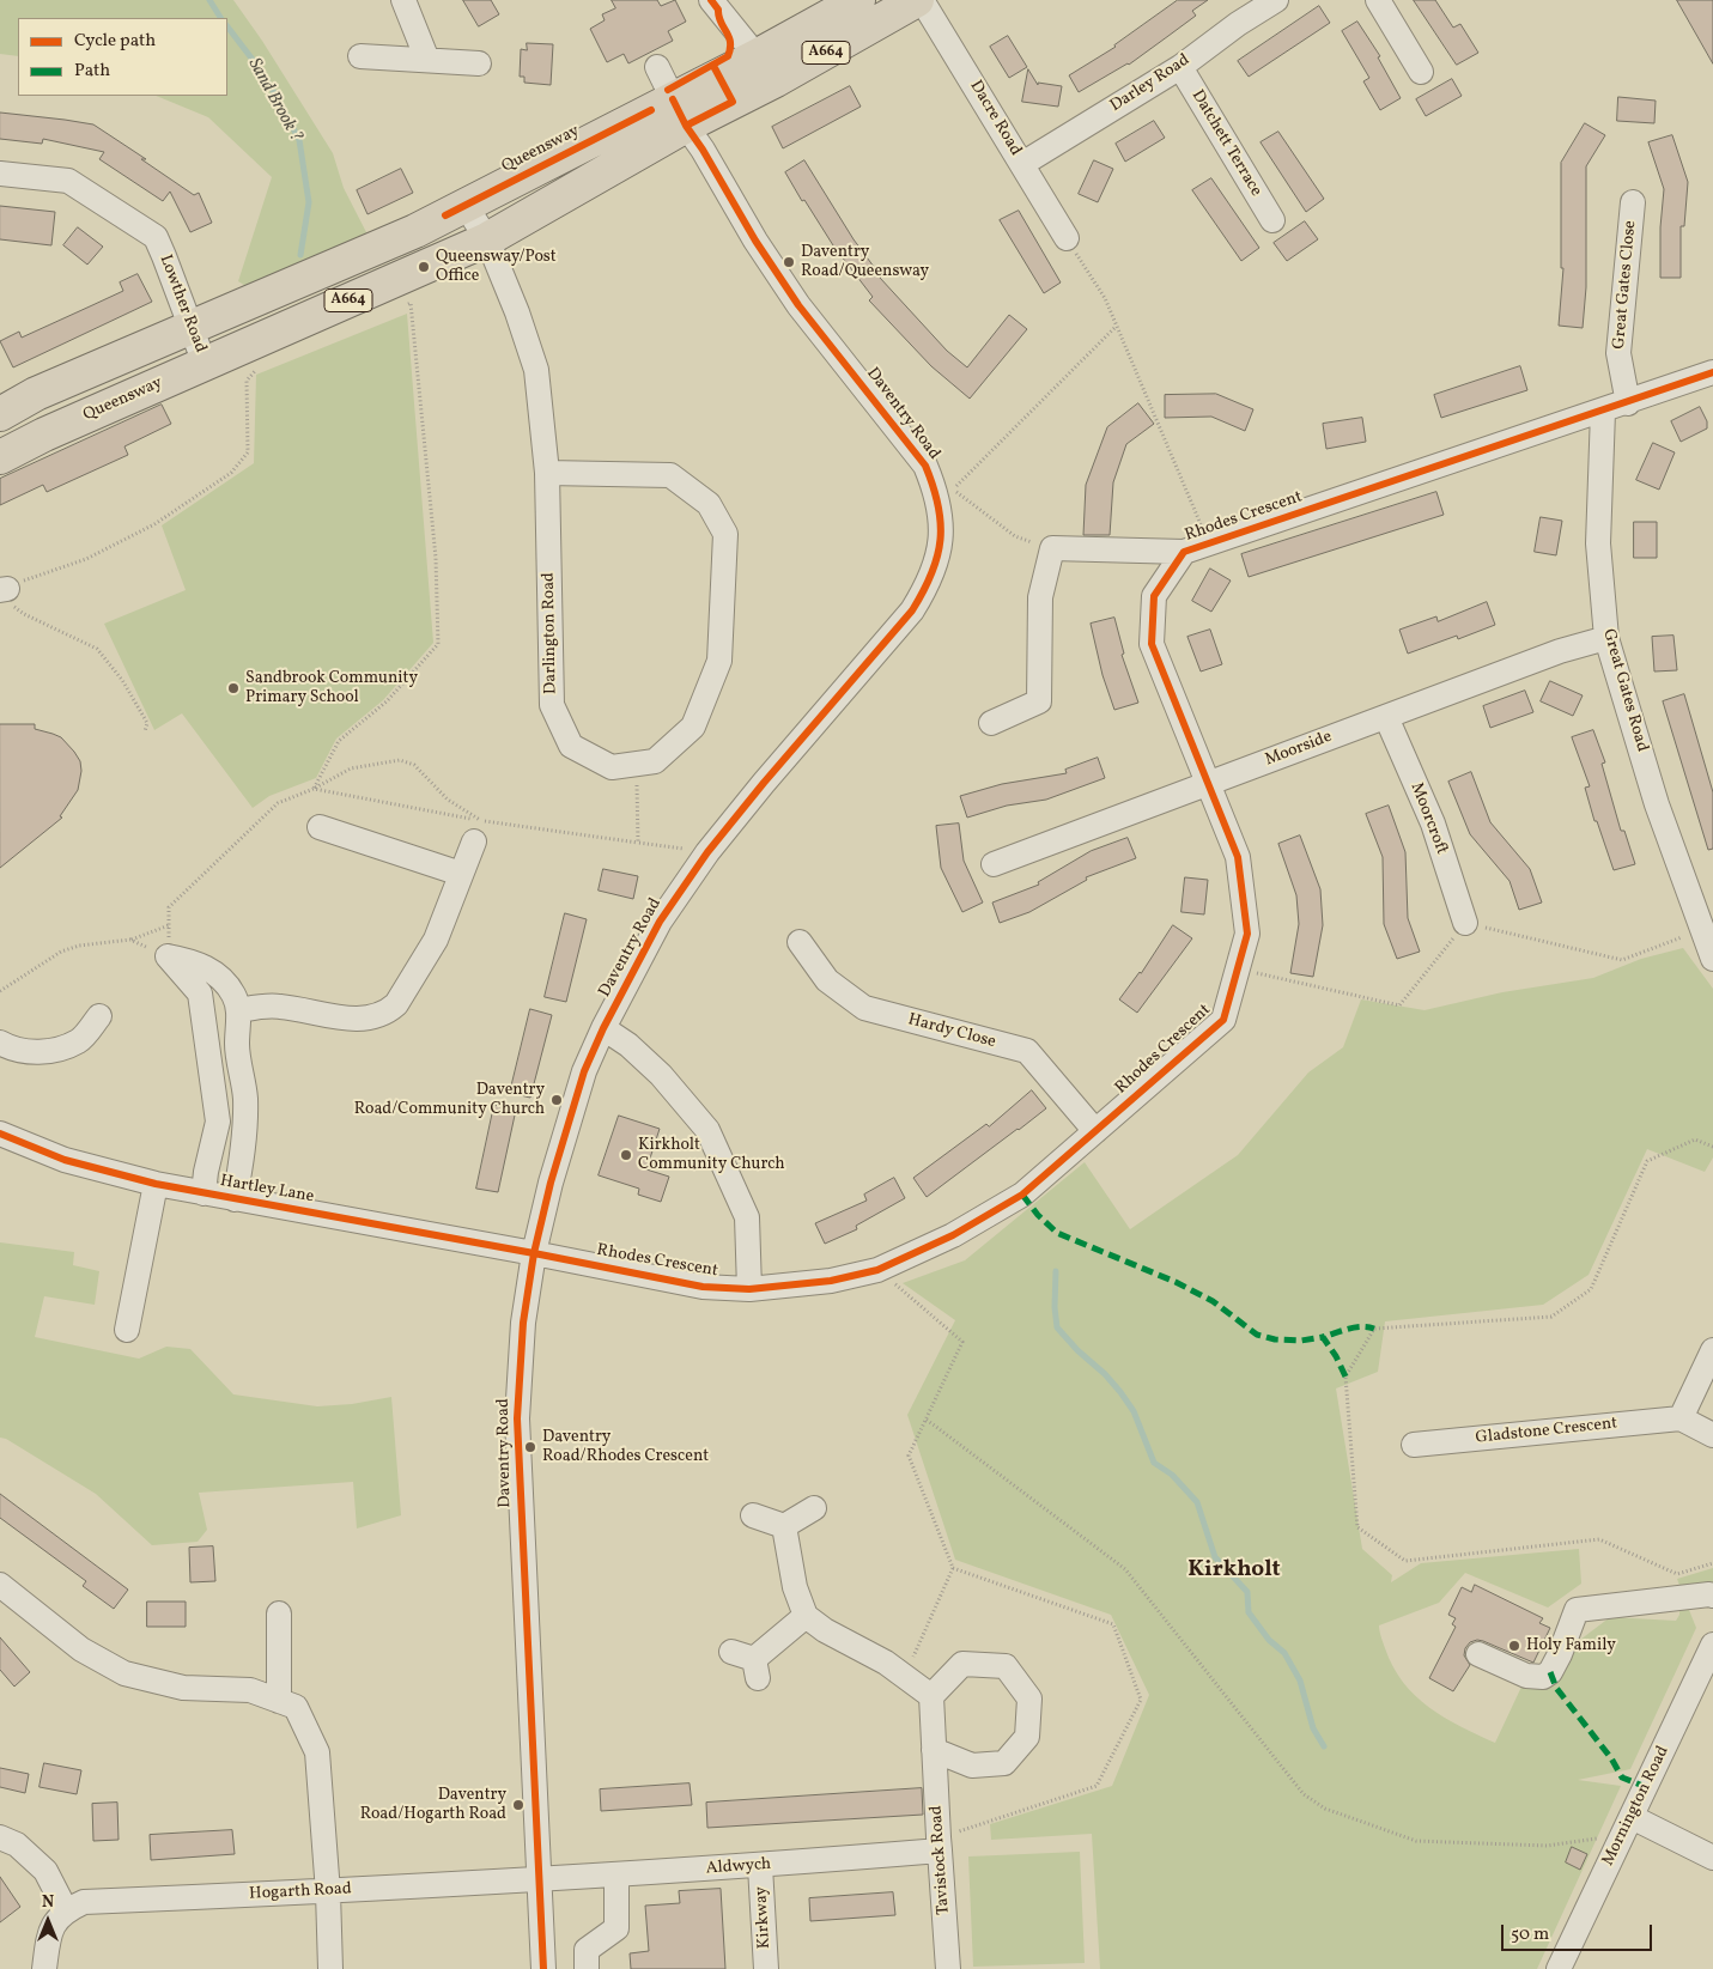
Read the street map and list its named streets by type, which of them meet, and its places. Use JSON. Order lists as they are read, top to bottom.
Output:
{
  "streets": {
    "highway": ["A664", "Queensway"],
    "street": [
      "Darley Road",
      "Dacre Road",
      "Datchett Terrace",
      "Great Gates Close",
      "Lowther Road",
      "Daventry Road",
      "Rhodes Crescent",
      "Darlington Road",
      "Great Gates Road",
      "Moorside",
      "Moorcroft",
      "Hardy Close",
      "Hartley Lane",
      "Gladstone Crescent",
      "Mornington Road",
      "Tavistock Road",
      "Aldwych",
      "Hogarth Road",
      "Kirkway"
    ]
  },
  "crossings": [
    ["Darley Road", "Dacre Road"],
    ["Darley Road", "Datchett Terrace"],
    ["Dacre Road", "Queensway"],
    ["Queensway", "Lowther Road"],
    ["Queensway", "Daventry Road"],
    ["Queensway", "Darlington Road"],
    ["Great Gates Close", "Rhodes Crescent"],
    ["Daventry Road", "Rhodes Crescent"],
    ["Daventry Road", "Hartley Lane"],
    ["Daventry Road", "Aldwych"],
    ["Daventry Road", "Hogarth Road"],
    ["Rhodes Crescent", "Great Gates Road"],
    ["Rhodes Crescent", "Moorside"],
    ["Rhodes Crescent", "Hardy Close"],
    ["Rhodes Crescent", "Hartley Lane"],
    ["Great Gates Road", "Moorside"],
    ["Moorside", "Moorcroft"],
    ["Tavistock Road", "Aldwych"],
    ["Aldwych", "Hogarth Road"],
    ["Aldwych", "Kirkway"]
  ],
  "districts": ["Kirkholt"],
  "water": ["Sand Brook ?"],
  "places": [
    "Daventry Road/Queensway",
    "Queensway/Post Office",
    "Sandbrook Community Primary School",
    "Daventry Road/Community Church",
    "Kirkholt Community Church",
    "Daventry Road/Rhodes Crescent",
    "Holy Family",
    "Daventry Road/Hogarth Road"
  ],
  "legend": ["Cycle path", "Path"],
  "scale_bar": "50 m",
  "north": "top"
}
